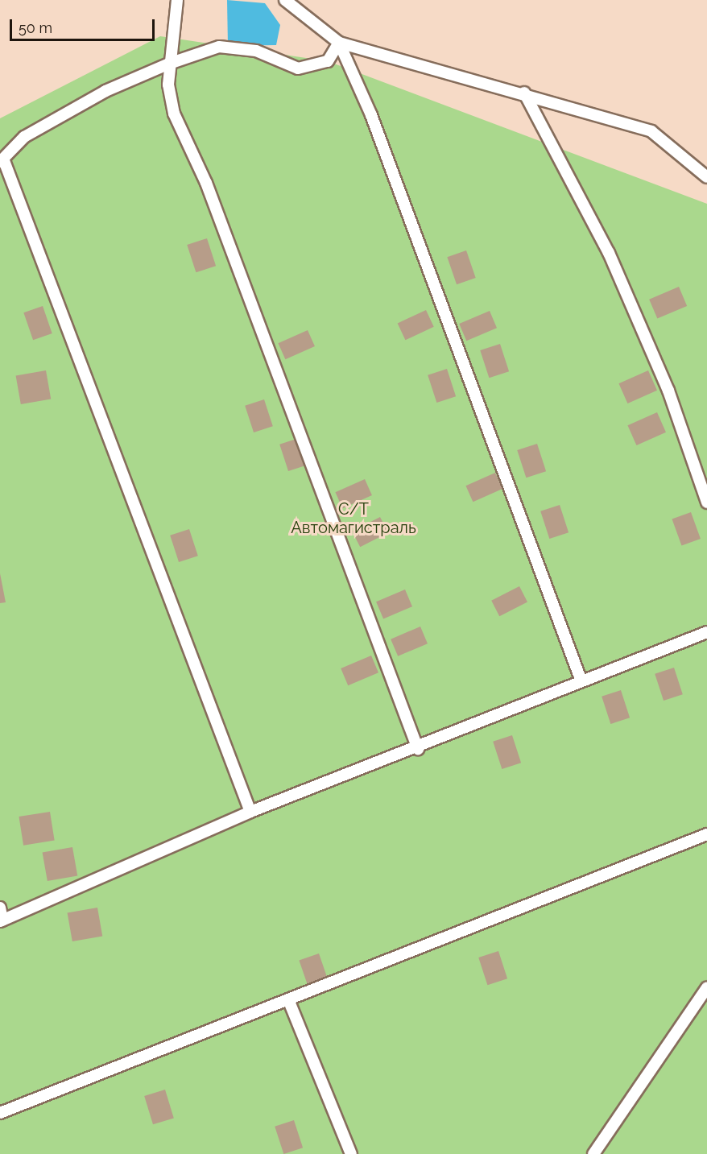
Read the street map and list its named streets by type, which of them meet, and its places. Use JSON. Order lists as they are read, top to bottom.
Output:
{
  "parks": ["С/Т Автомагистраль"],
  "scale_bar": "50 m"
}
